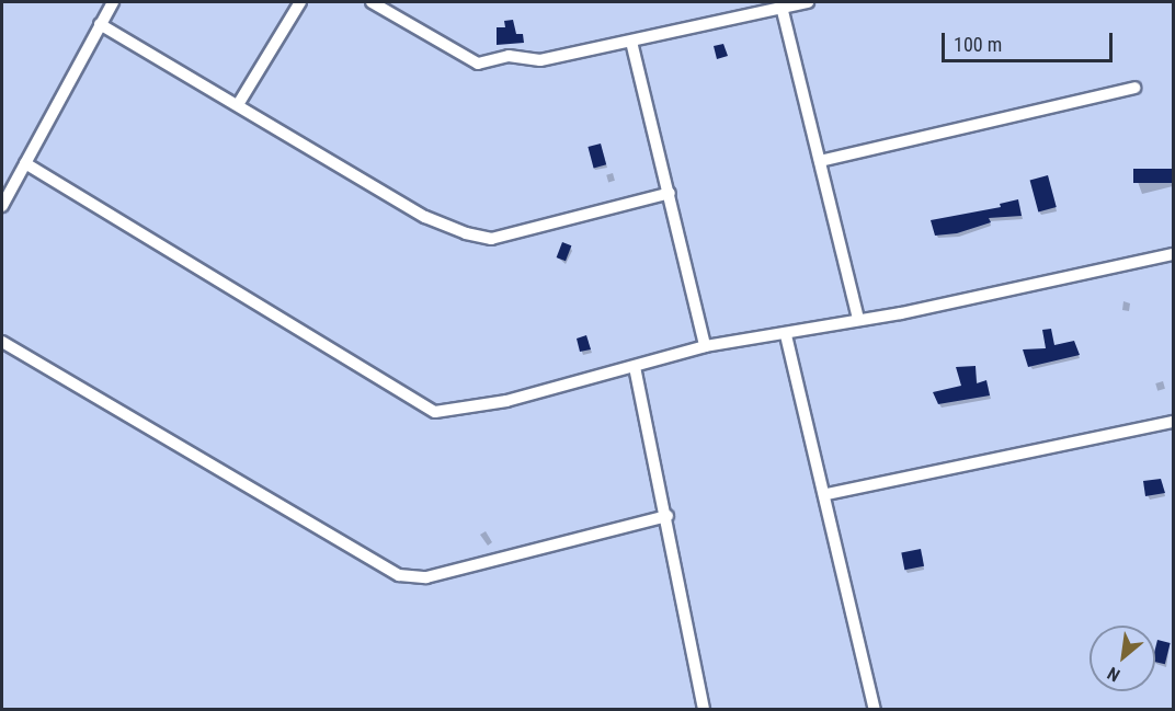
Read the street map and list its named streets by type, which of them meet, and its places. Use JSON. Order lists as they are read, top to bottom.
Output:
{
  "scale_bar": "100 m",
  "north": "bottom left"
}
